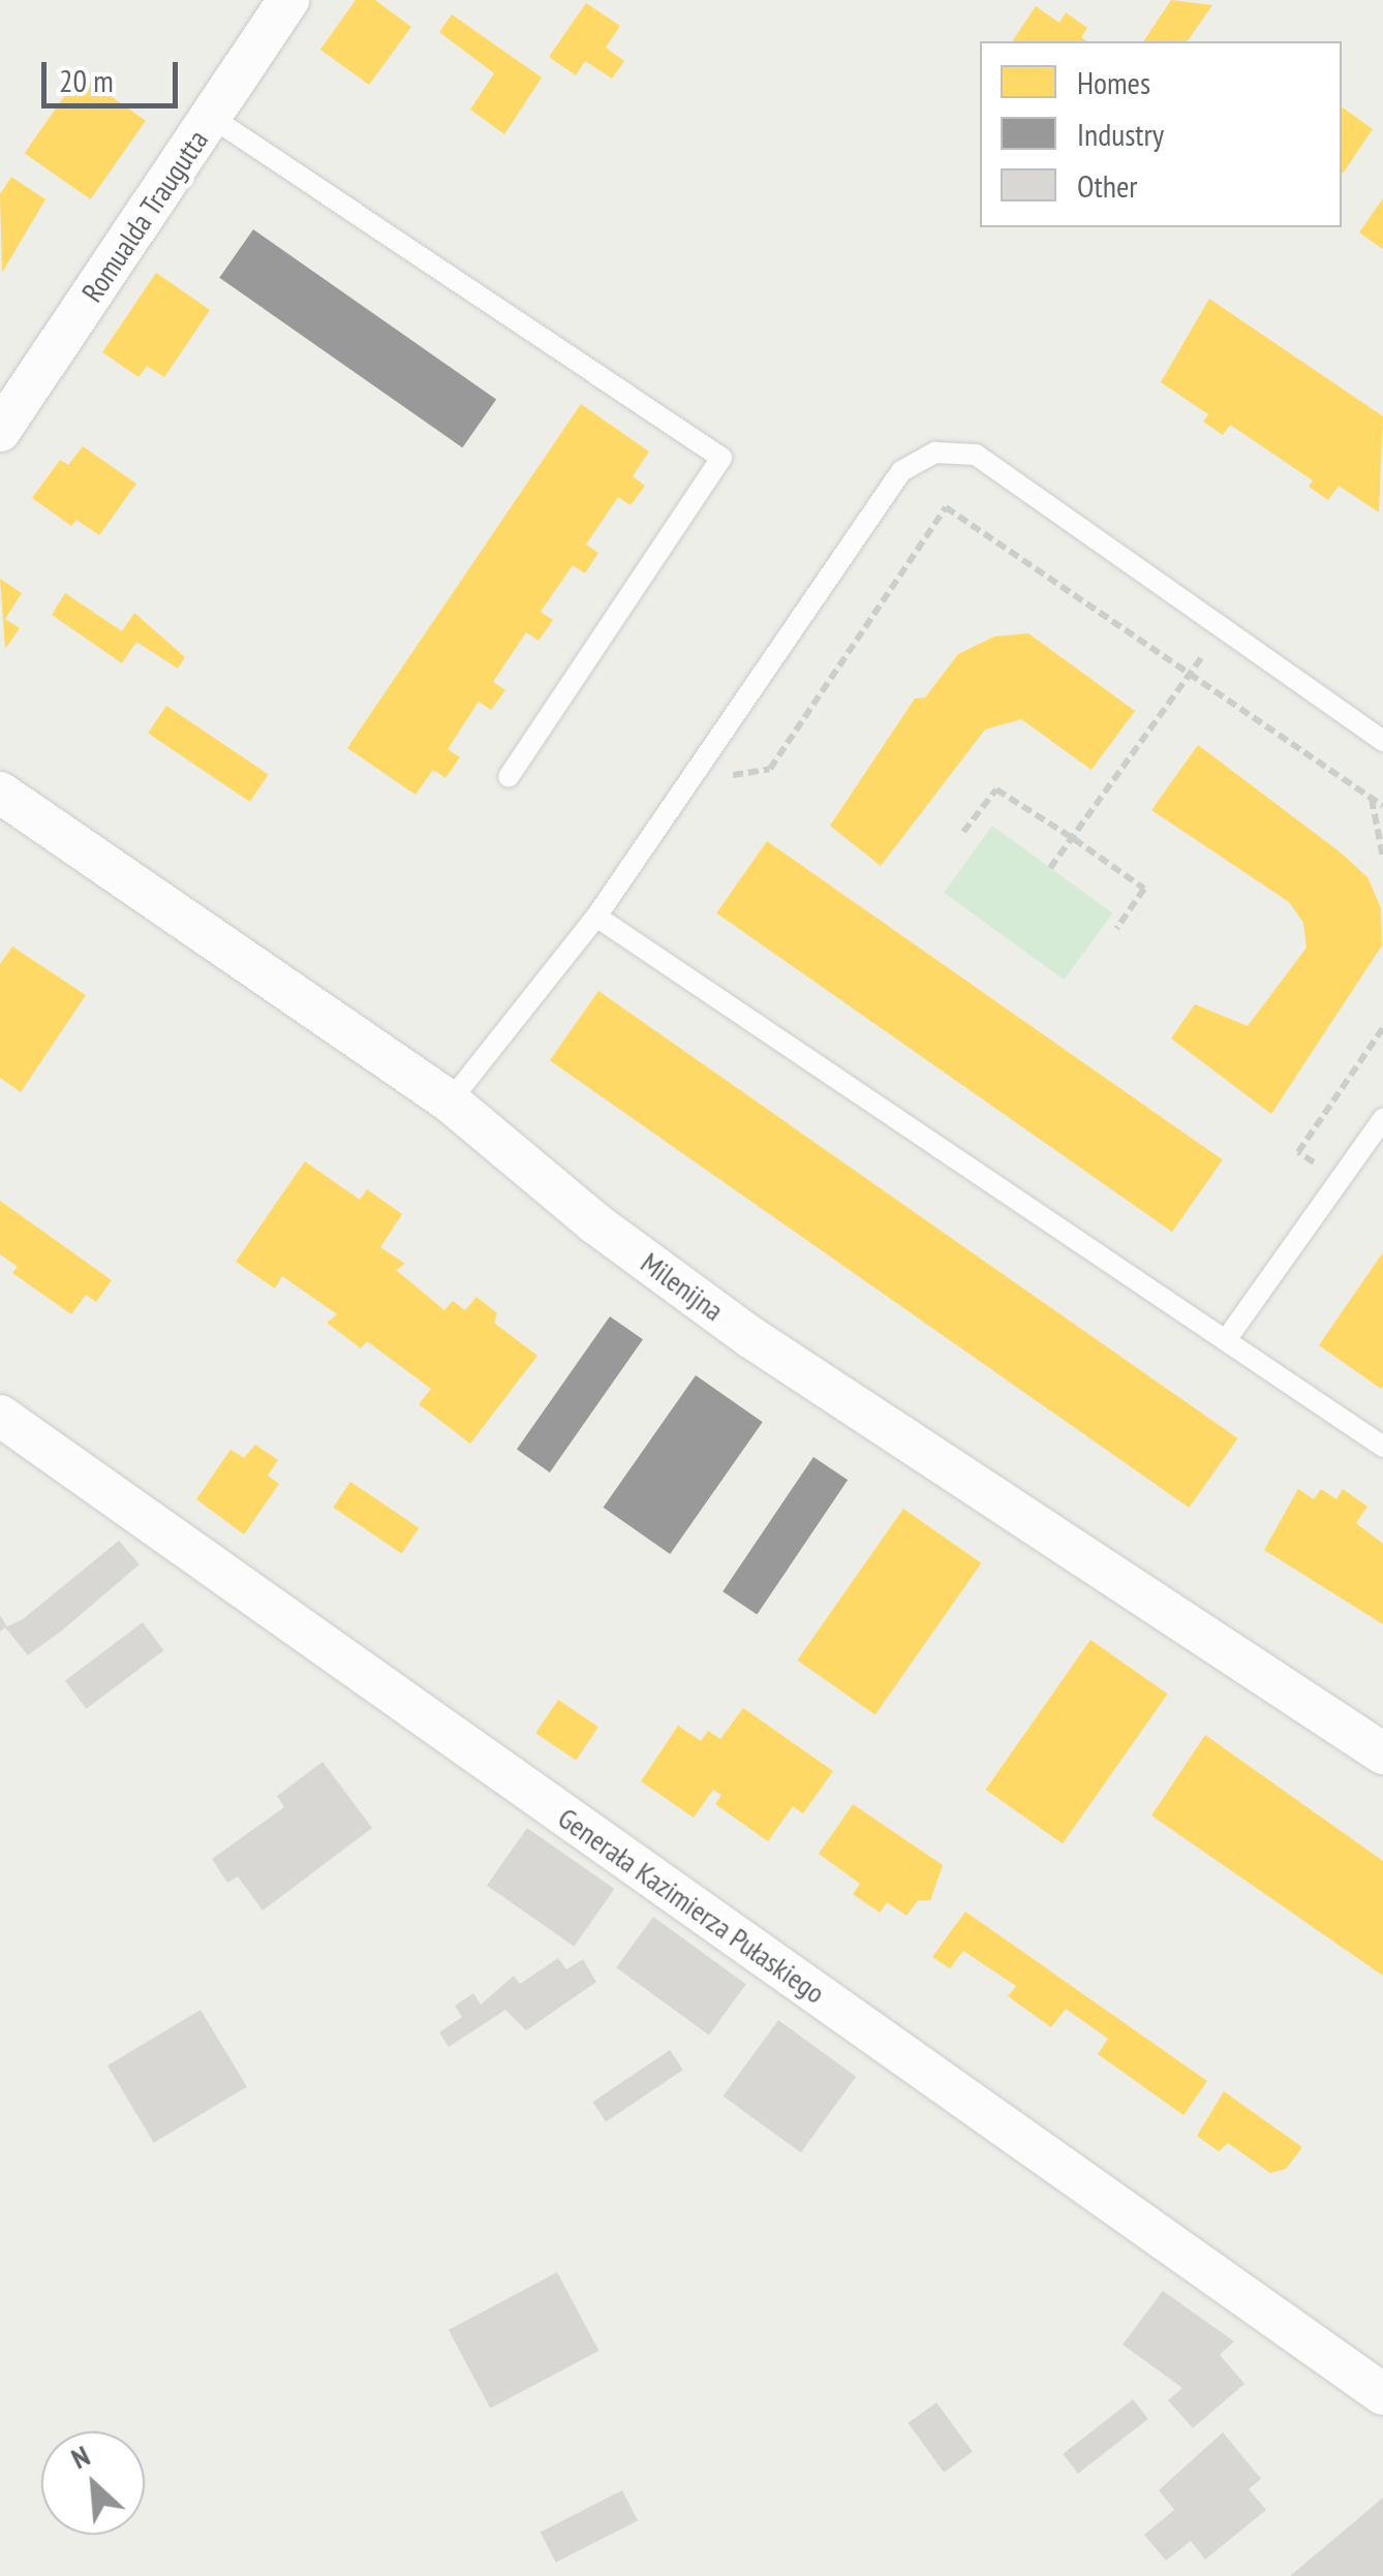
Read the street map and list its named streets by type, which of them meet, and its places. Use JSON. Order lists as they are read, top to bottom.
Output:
{
  "streets": {
    "street": ["Romualda Traugutta", "Milenijna", "Generała Kazimierza Pułaskiego"]
  },
  "legend": ["Homes", "Industry", "Other"],
  "scale_bar": "20 m",
  "north": "top left"
}
